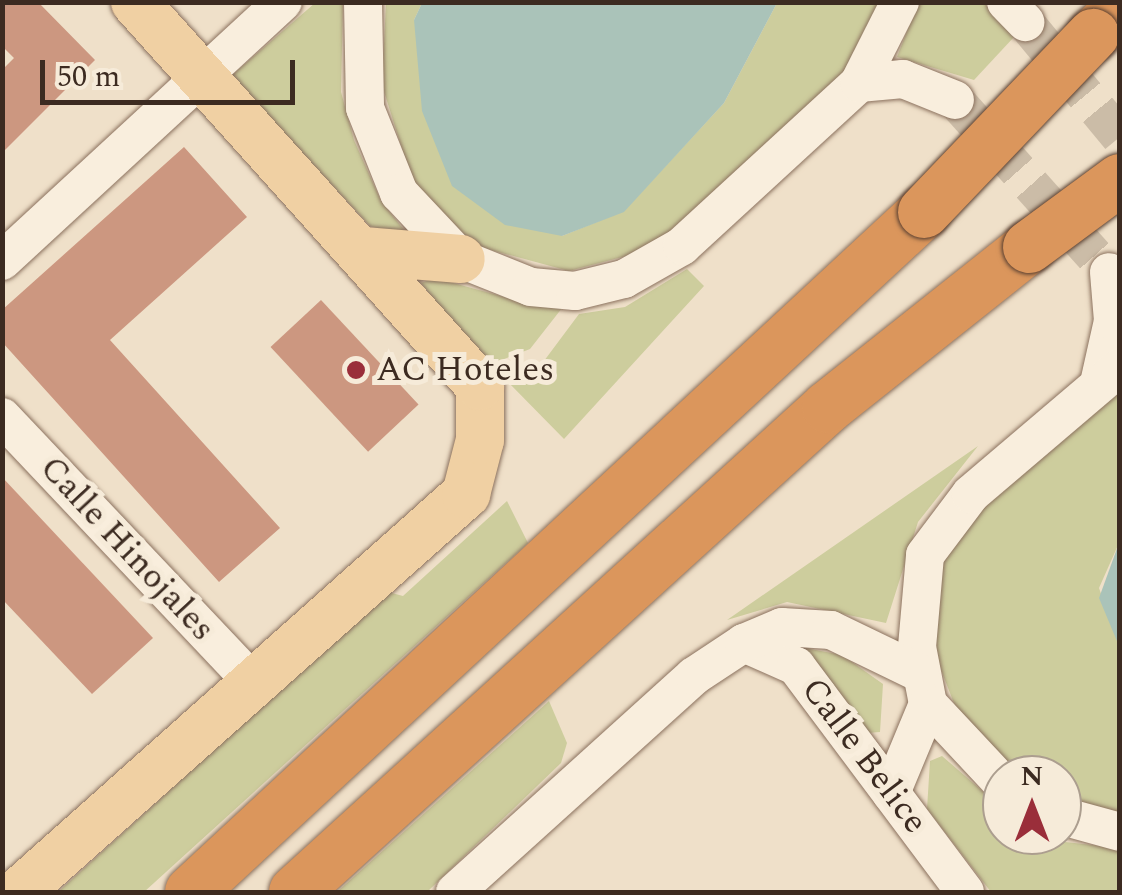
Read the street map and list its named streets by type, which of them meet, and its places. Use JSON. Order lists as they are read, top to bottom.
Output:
{
  "streets": {
    "street": ["Calle Hinojales", "Calle Belice"]
  },
  "places": ["AC Hoteles"],
  "scale_bar": "50 m",
  "north": "top"
}
